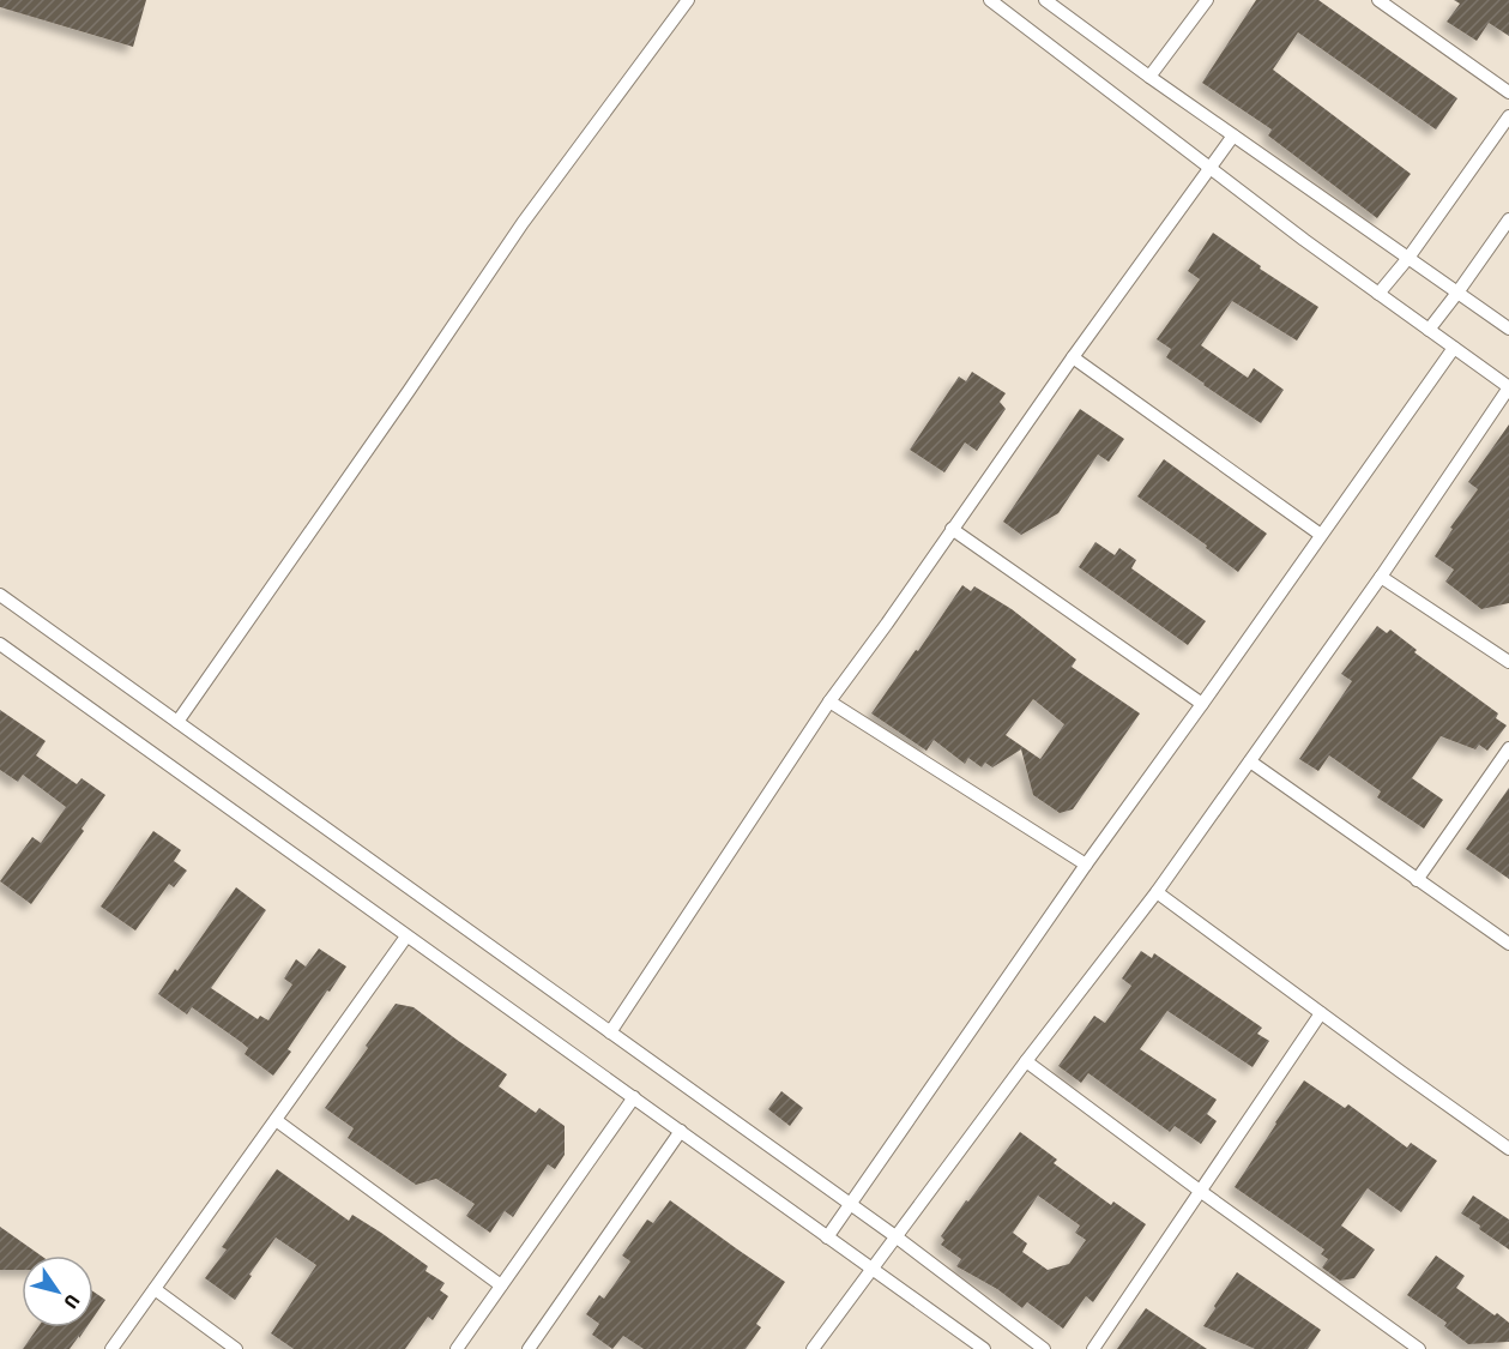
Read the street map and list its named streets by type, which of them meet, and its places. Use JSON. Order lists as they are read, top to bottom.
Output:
{
  "north": "bottom right"
}
